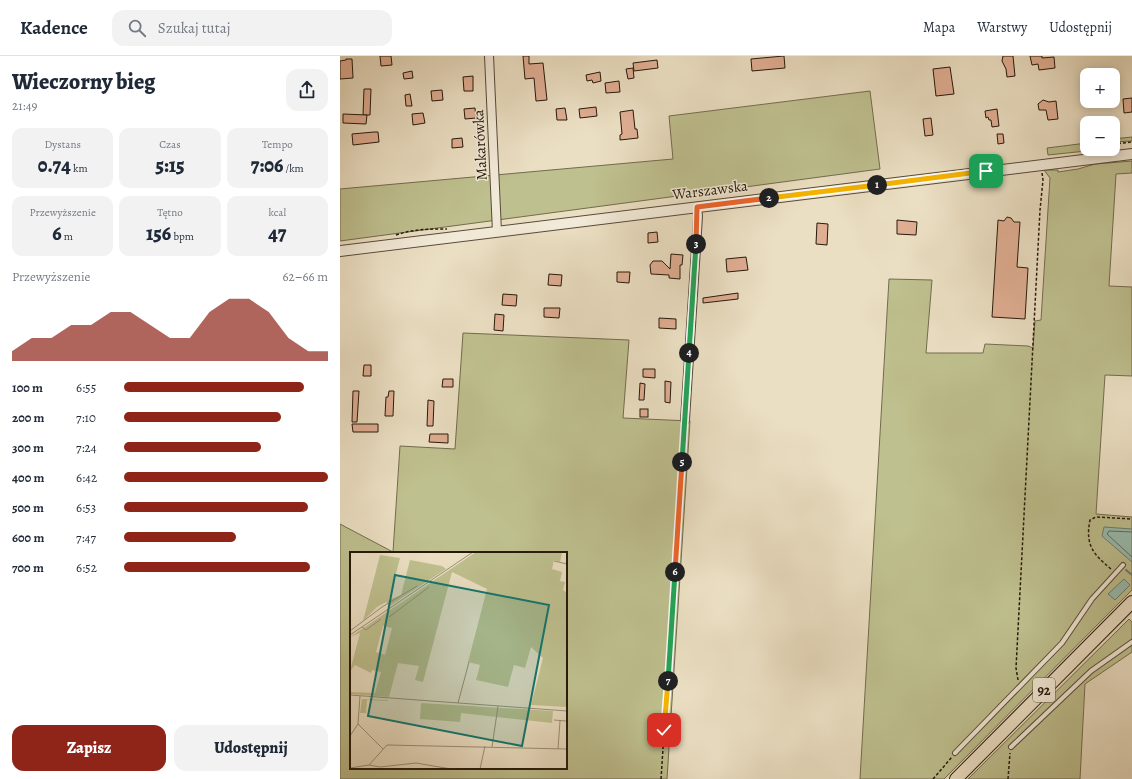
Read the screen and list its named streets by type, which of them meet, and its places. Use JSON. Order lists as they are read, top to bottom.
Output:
{
  "streets": {
    "main road": ["92"],
    "street": ["Makarówka", "Warszawska"]
  },
  "crossings": [
    ["Makarówka", "Warszawska"]
  ],
  "page": {
    "header": "Kadence",
    "search": "Szukaj tutaj",
    "nav": ["Mapa", "Warstwy", "Udostępnij"],
    "heading": ["Wieczorny bieg", "21:49"],
    "map_buttons": ["+", "−"],
    "stats": [
      ["Dystans", "0.74 km"],
      ["Czas", "5:15"],
      ["Tempo", "7:06 /km"],
      ["Przewyższenie", "6 m"],
      ["Tętno", "156 bpm"],
      ["kcal", "47"]
    ],
    "pins": [
      "1",
      "2",
      "3",
      "4",
      "5",
      "6",
      "7"
    ],
    "chart": ["Przewyższenie", "62–66 m"],
    "list": [
      {
        "name": "100 m",
        "note": "6:55"
      },
      {
        "name": "200 m",
        "note": "7:10"
      },
      {
        "name": "300 m",
        "note": "7:24"
      },
      {
        "name": "400 m",
        "note": "6:42"
      },
      {
        "name": "500 m",
        "note": "6:53"
      },
      {
        "name": "600 m",
        "note": "7:47"
      },
      {
        "name": "700 m",
        "note": "6:52"
      }
    ],
    "buttons": ["Zapisz", "Udostępnij"]
  }
}
